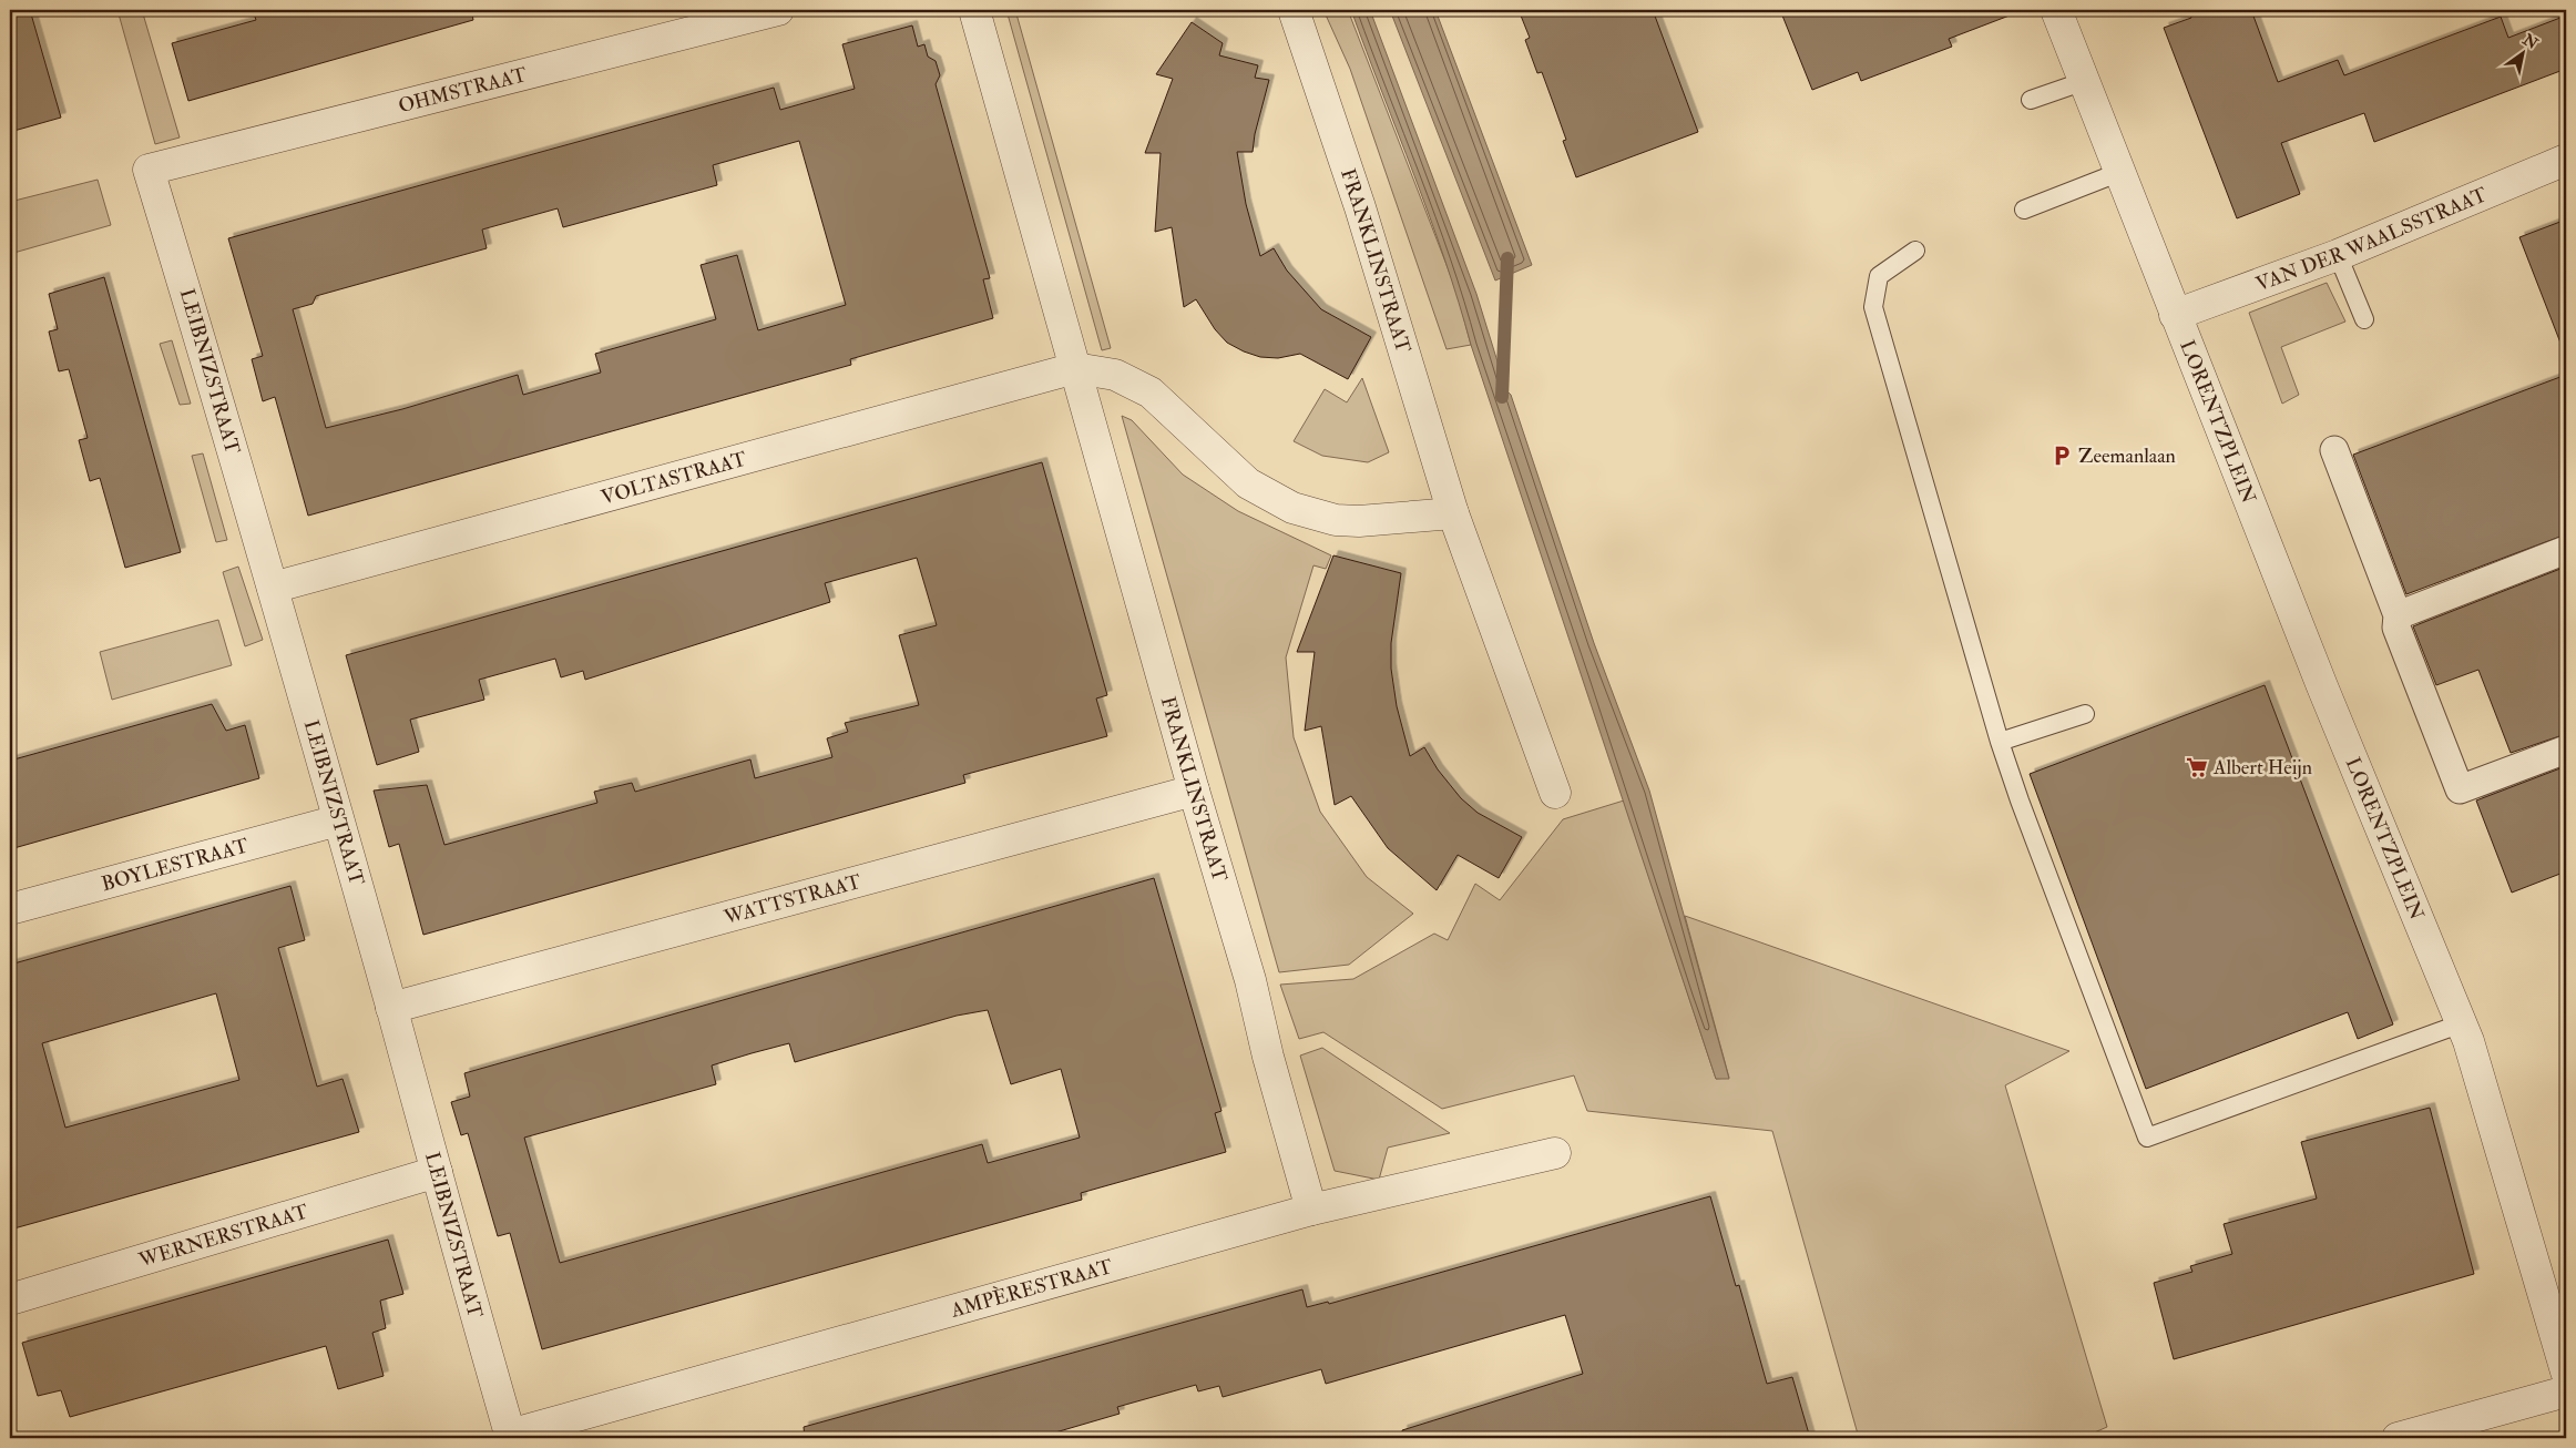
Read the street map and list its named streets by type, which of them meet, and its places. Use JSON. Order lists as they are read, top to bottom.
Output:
{
  "streets": {
    "street": [
      "OHMSTRAAT",
      "VAN DER WAALSSTRAAT",
      "FRANKLINSTRAAT",
      "LEIBNIZSTRAAT",
      "LORENTZPLEIN",
      "VOLTASTRAAT",
      "BOYLESTRAAT",
      "WATTSTRAAT",
      "WERNERSTRAAT",
      "AMPÈRESTRAAT"
    ]
  },
  "crossings": [
    ["OHMSTRAAT", "LEIBNIZSTRAAT"],
    ["VAN DER WAALSSTRAAT", "LORENTZPLEIN"],
    ["FRANKLINSTRAAT", "VOLTASTRAAT"],
    ["FRANKLINSTRAAT", "WATTSTRAAT"],
    ["FRANKLINSTRAAT", "AMPÈRESTRAAT"],
    ["LEIBNIZSTRAAT", "VOLTASTRAAT"],
    ["LEIBNIZSTRAAT", "BOYLESTRAAT"],
    ["LEIBNIZSTRAAT", "WATTSTRAAT"],
    ["LEIBNIZSTRAAT", "WERNERSTRAAT"],
    ["LEIBNIZSTRAAT", "AMPÈRESTRAAT"]
  ],
  "places": {
    "parking": ["Zeemanlaan"],
    "supermarket": ["Albert Heijn"]
  },
  "north": "top right"
}
